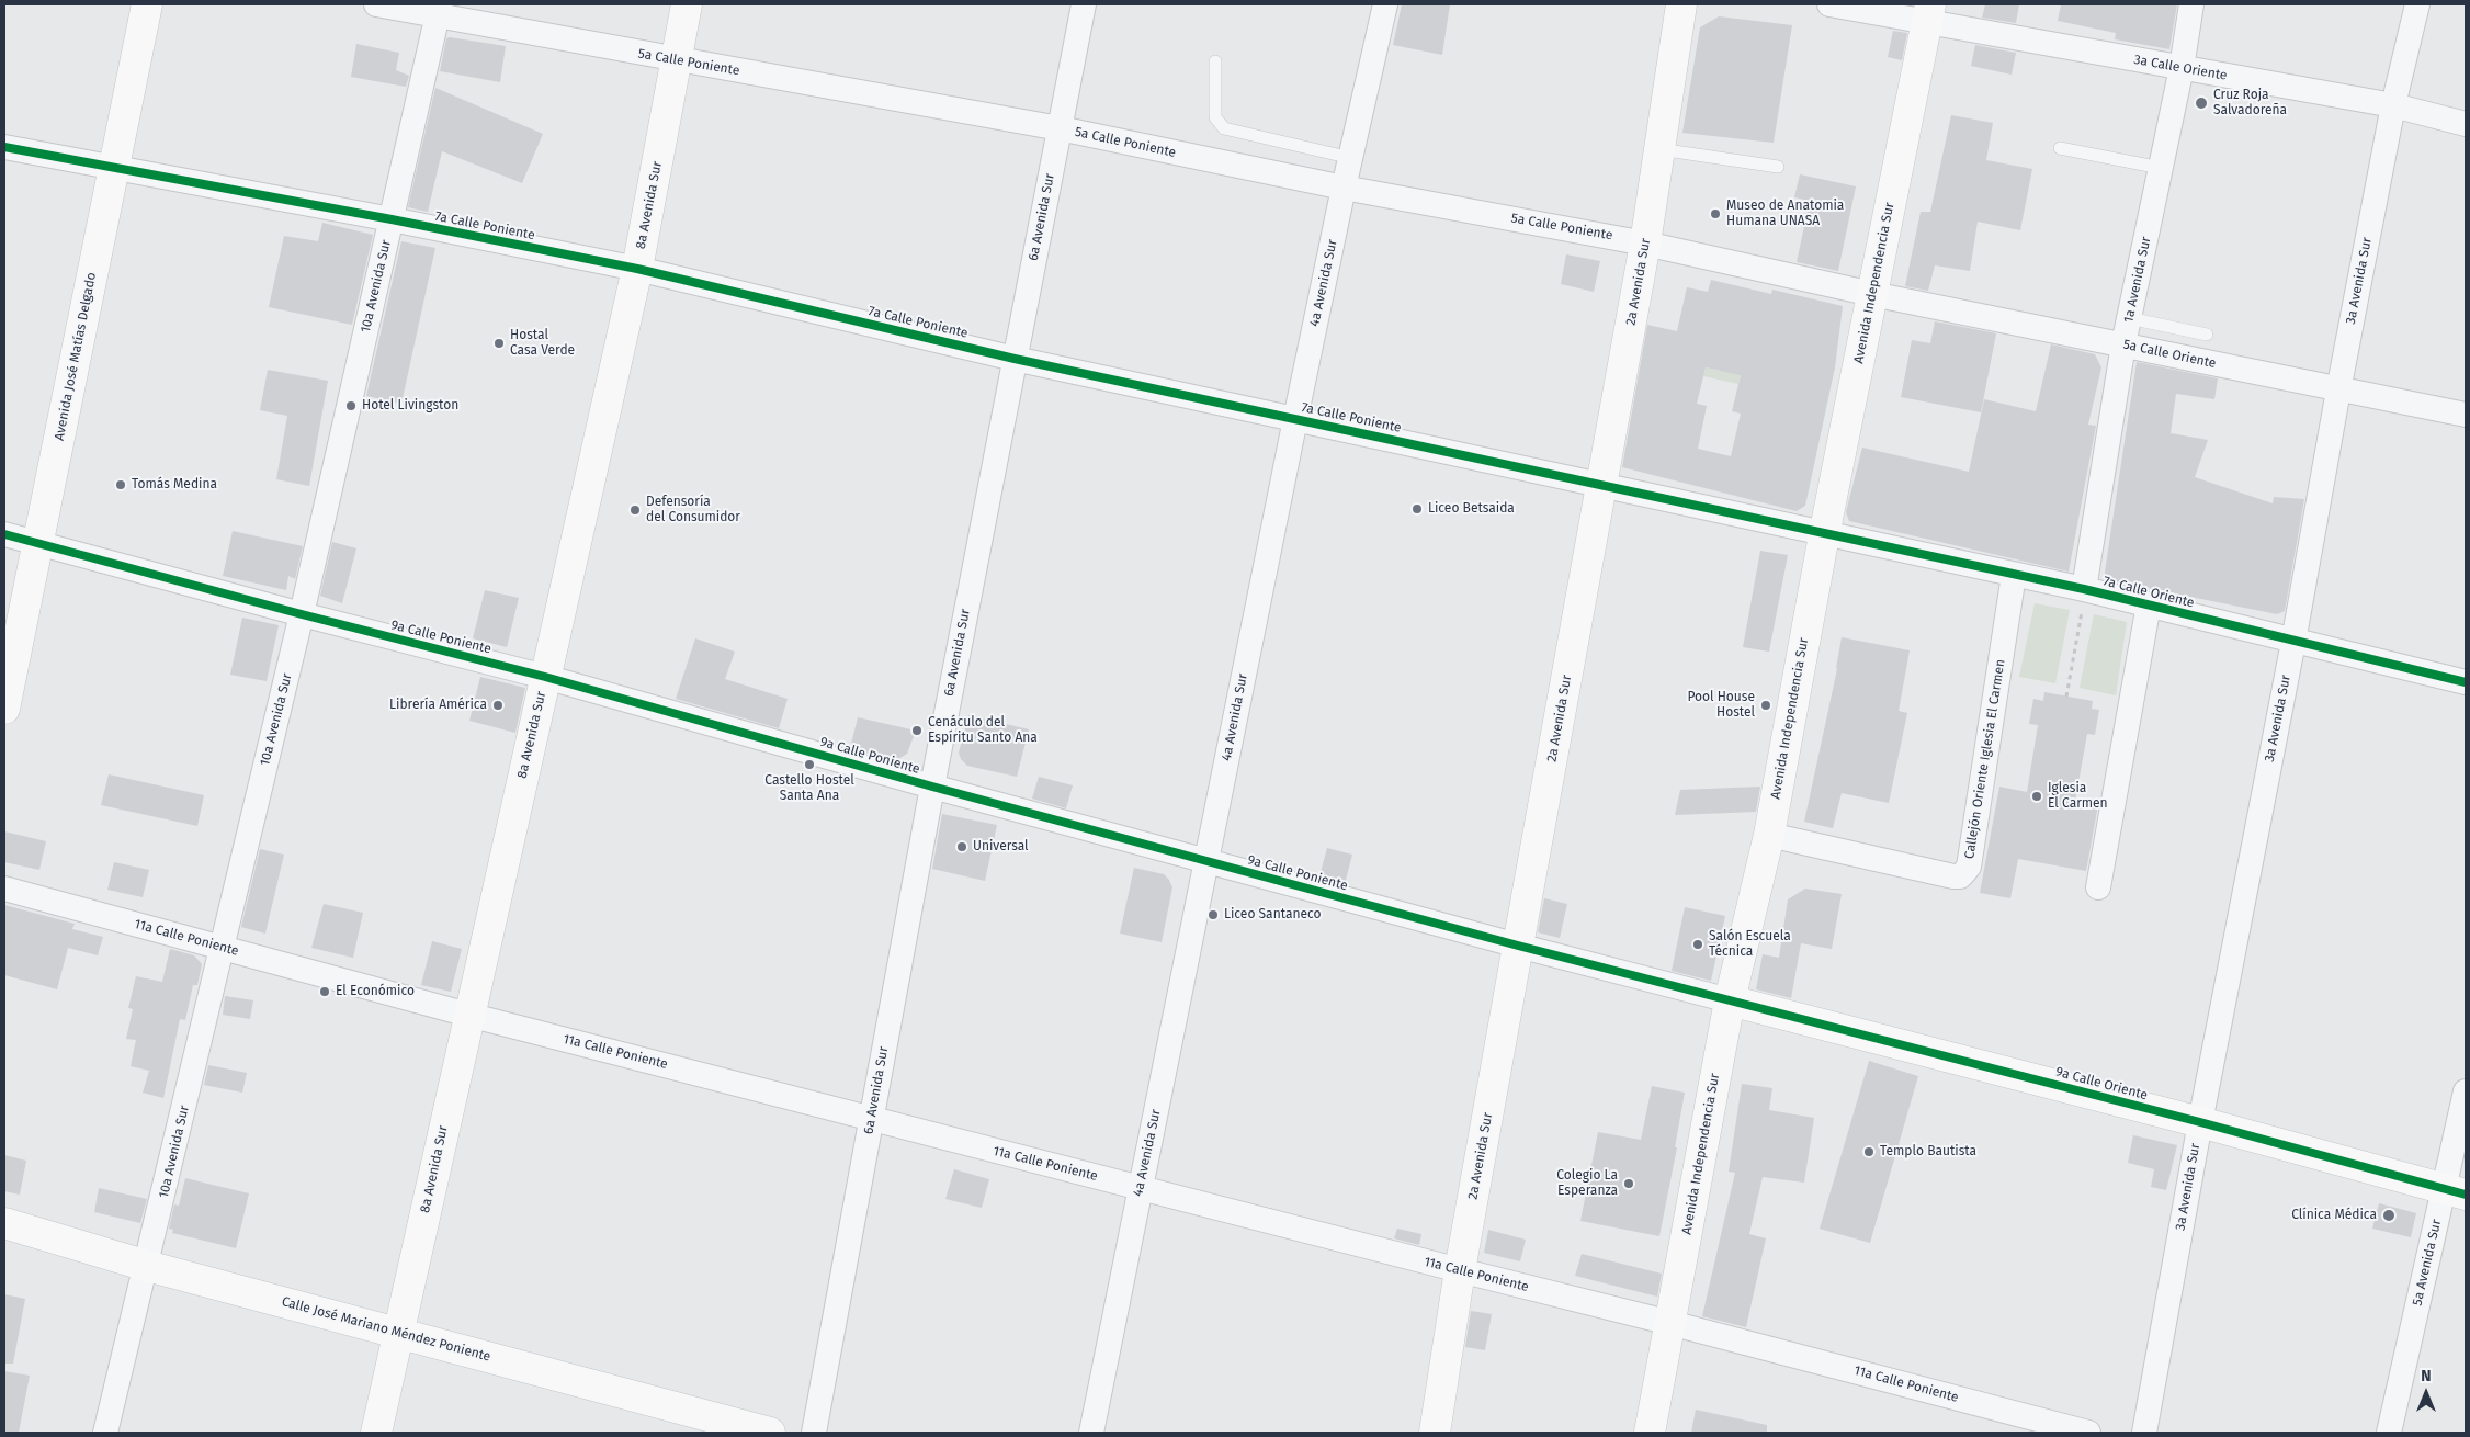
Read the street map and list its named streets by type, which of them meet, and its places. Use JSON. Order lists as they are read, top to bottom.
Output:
{
  "streets": {
    "main road": [
      "8a Avenida Sur",
      "2a Avenida Sur",
      "Avenida Independencia Sur",
      "Avenida José Matías Delgado",
      "9a Calle Oriente",
      "Calle José Mariano Méndez Poniente"
    ],
    "street": [
      "5a Calle Poniente",
      "3a Calle Oriente",
      "6a Avenida Sur",
      "7a Calle Poniente",
      "1a Avenida Sur",
      "3a Avenida Sur",
      "4a Avenida Sur",
      "10a Avenida Sur",
      "5a Calle Oriente",
      "7a Calle Oriente",
      "9a Calle Poniente",
      "Callejón Oriente Iglesia El Carmen",
      "11a Calle Poniente",
      "5a Avenida Sur"
    ]
  },
  "crossings": [
    ["5a Calle Poniente", "8a Avenida Sur"],
    ["5a Calle Poniente", "6a Avenida Sur"],
    ["5a Calle Poniente", "2a Avenida Sur"],
    ["5a Calle Poniente", "4a Avenida Sur"],
    ["5a Calle Poniente", "Avenida Independencia Sur"],
    ["5a Calle Poniente", "10a Avenida Sur"],
    ["5a Calle Poniente", "5a Calle Oriente"],
    ["3a Calle Oriente", "1a Avenida Sur"],
    ["3a Calle Oriente", "3a Avenida Sur"],
    ["3a Calle Oriente", "Avenida Independencia Sur"],
    ["8a Avenida Sur", "7a Calle Poniente"],
    ["8a Avenida Sur", "9a Calle Poniente"],
    ["8a Avenida Sur", "11a Calle Poniente"],
    ["8a Avenida Sur", "Calle José Mariano Méndez Poniente"],
    ["6a Avenida Sur", "7a Calle Poniente"],
    ["6a Avenida Sur", "9a Calle Poniente"],
    ["6a Avenida Sur", "11a Calle Poniente"],
    ["7a Calle Poniente", "2a Avenida Sur"],
    ["7a Calle Poniente", "4a Avenida Sur"],
    ["7a Calle Poniente", "Avenida Independencia Sur"],
    ["7a Calle Poniente", "10a Avenida Sur"],
    ["7a Calle Poniente", "Avenida José Matías Delgado"],
    ["7a Calle Poniente", "7a Calle Oriente"],
    ["1a Avenida Sur", "5a Calle Oriente"],
    ["1a Avenida Sur", "7a Calle Oriente"],
    ["3a Avenida Sur", "5a Calle Oriente"],
    ["3a Avenida Sur", "7a Calle Oriente"],
    ["3a Avenida Sur", "9a Calle Oriente"],
    ["2a Avenida Sur", "9a Calle Poniente"],
    ["2a Avenida Sur", "11a Calle Poniente"],
    ["4a Avenida Sur", "9a Calle Poniente"],
    ["4a Avenida Sur", "11a Calle Poniente"],
    ["Avenida Independencia Sur", "5a Calle Oriente"],
    ["Avenida Independencia Sur", "7a Calle Oriente"],
    ["Avenida Independencia Sur", "9a Calle Poniente"],
    ["Avenida Independencia Sur", "Callejón Oriente Iglesia El Carmen"],
    ["Avenida Independencia Sur", "11a Calle Poniente"],
    ["Avenida Independencia Sur", "9a Calle Oriente"],
    ["10a Avenida Sur", "9a Calle Poniente"],
    ["10a Avenida Sur", "11a Calle Poniente"],
    ["10a Avenida Sur", "Calle José Mariano Méndez Poniente"],
    ["Avenida José Matías Delgado", "9a Calle Poniente"],
    ["7a Calle Oriente", "Callejón Oriente Iglesia El Carmen"],
    ["9a Calle Poniente", "9a Calle Oriente"],
    ["9a Calle Oriente", "5a Avenida Sur"]
  ],
  "places": [
    "Cruz Roja Salvadoreña",
    "Museo de Anatomia Humana UNASA",
    "Hostal Casa Verde",
    "Hotel Livingston",
    "Tomás Medina",
    "Liceo Betsaida",
    "Defensoría del Consumidor",
    "Librería América",
    "Pool House Hostel",
    "Cenáculo del Espíritu Santo Ana",
    "Castello Hostel Santa Ana",
    "Iglesia El Carmen",
    "Universal",
    "Liceo Santaneco",
    "Salón Escuela Técnica",
    "El Económico",
    "Templo Bautista",
    "Colegio La Esperanza",
    "Clínica Médica"
  ],
  "north": "top"
}
